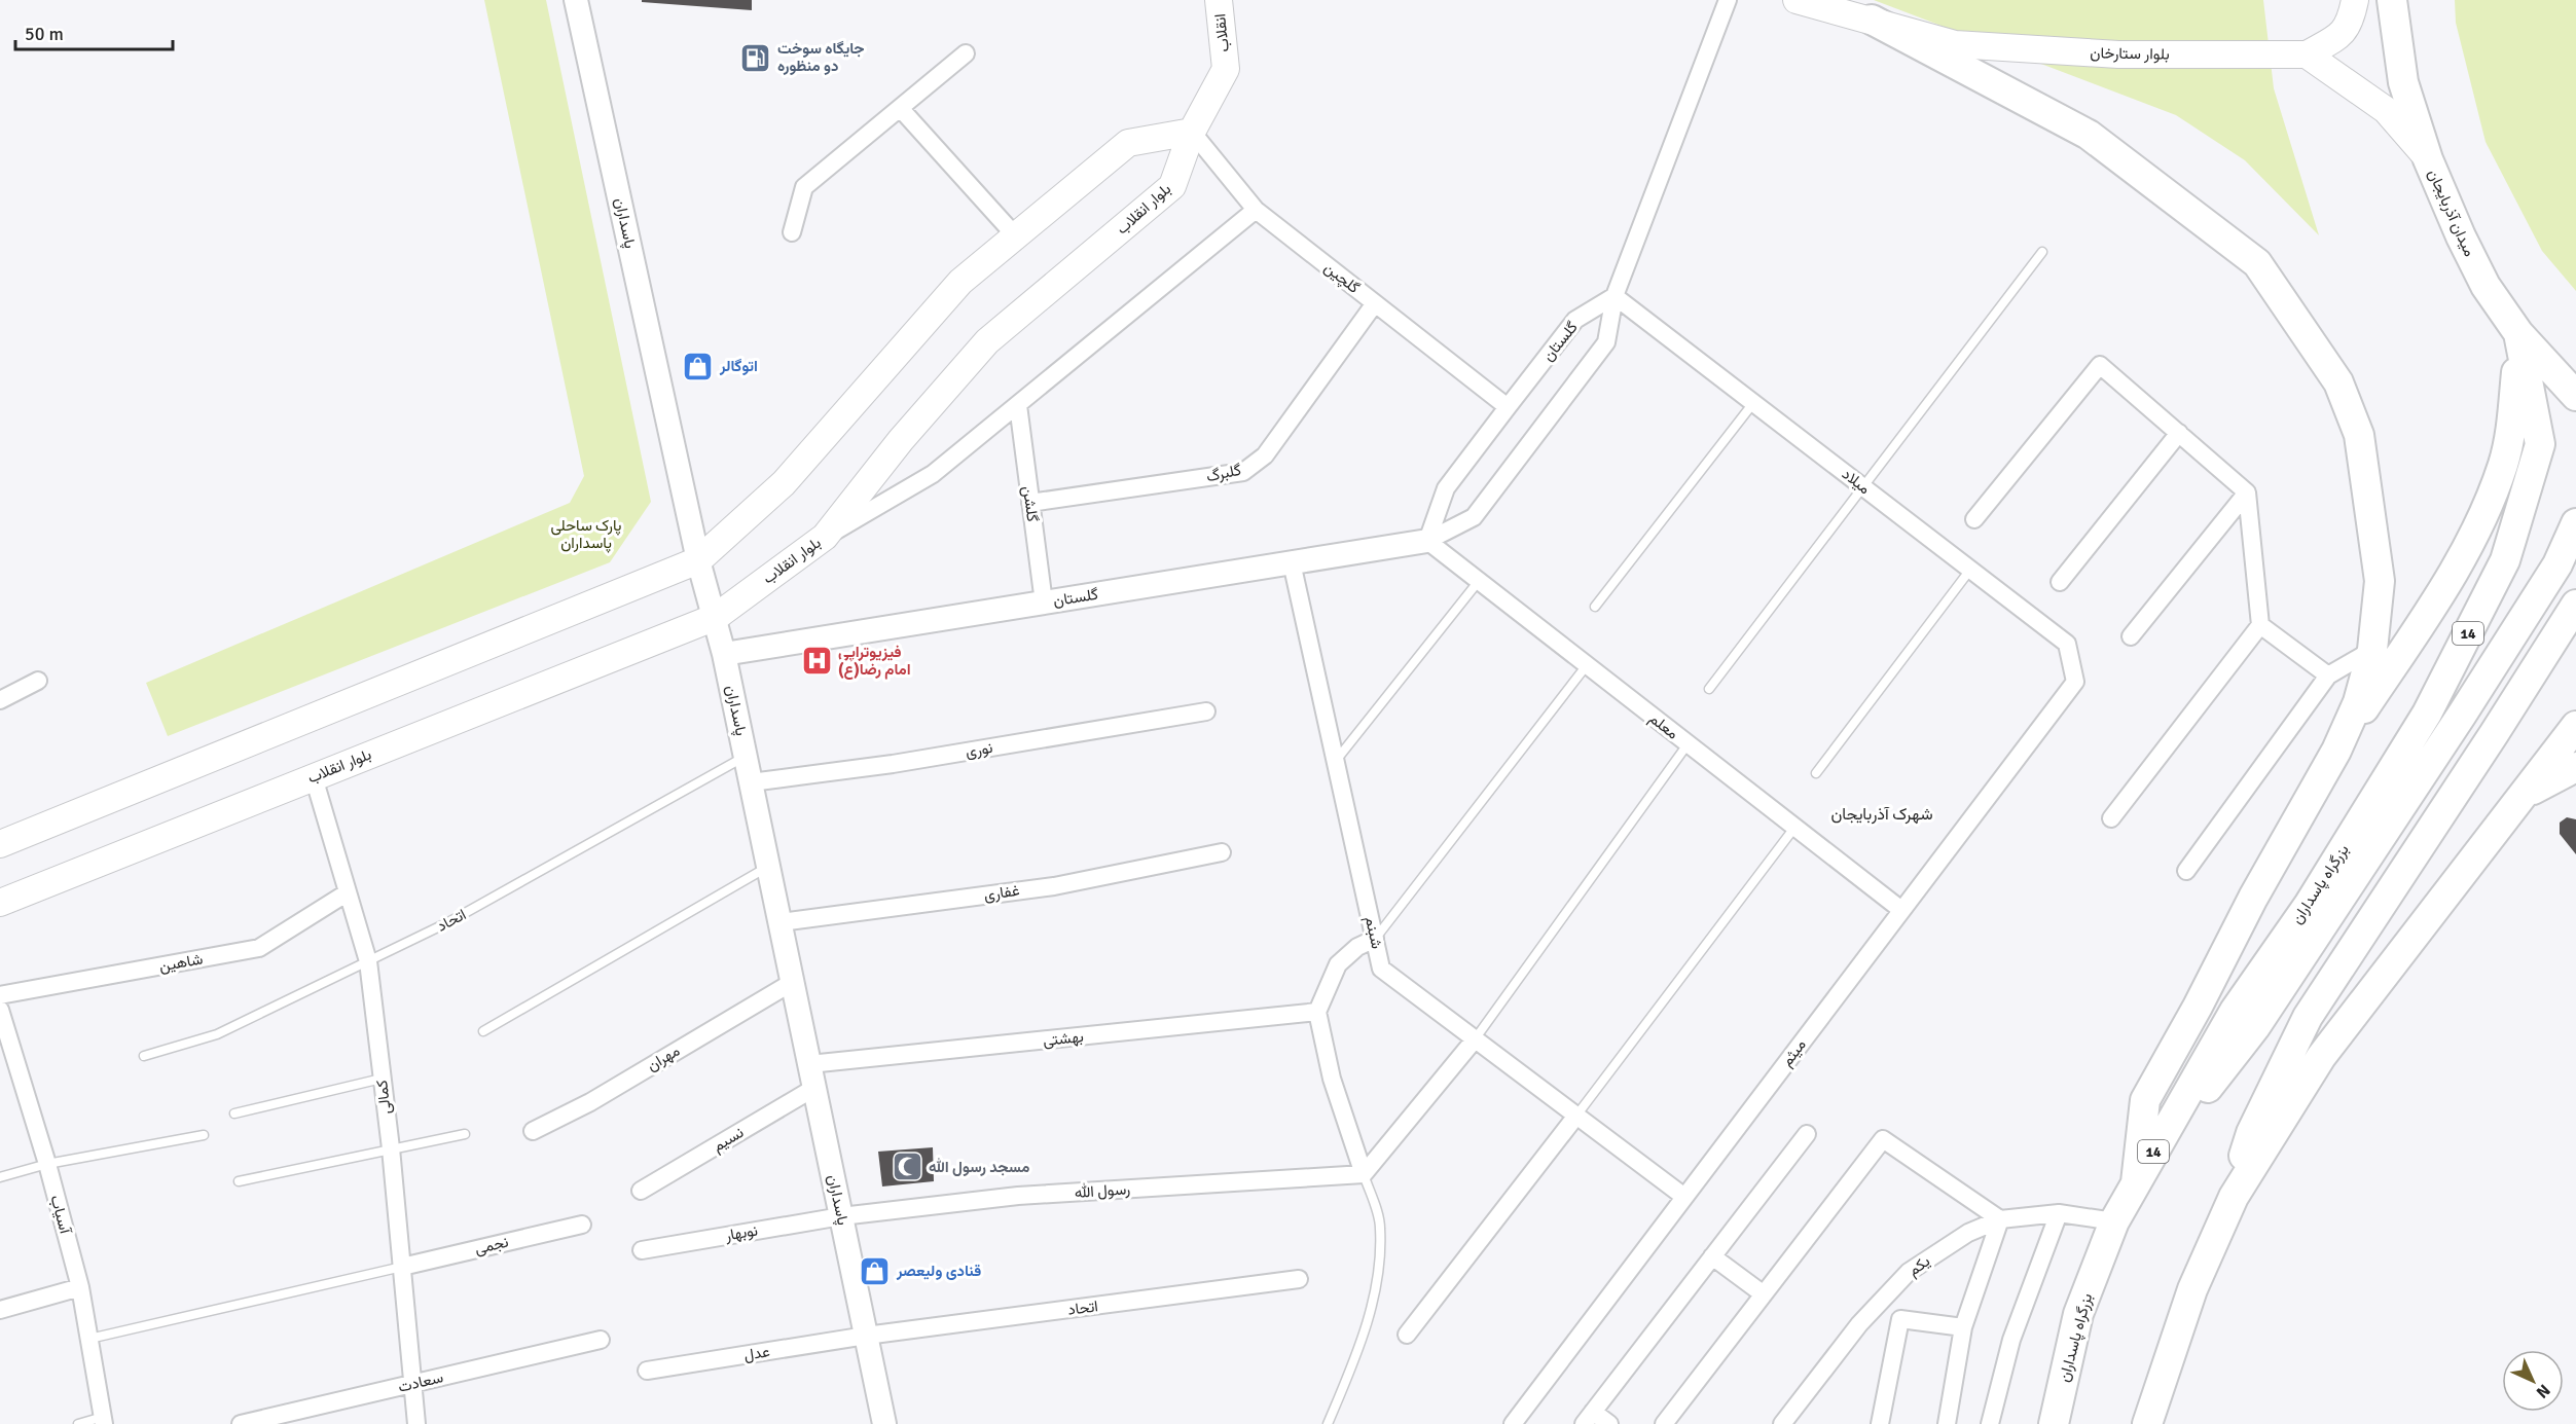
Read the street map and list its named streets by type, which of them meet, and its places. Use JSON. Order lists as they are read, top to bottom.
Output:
{
  "streets": {
    "highway": ["میدان آذربایجان", "14", "بزرگراه پاسداران"],
    "main road": [
      "انقلاب",
      "بلوار ستارخان",
      "بلوار انقلاب",
      "پاسداران",
      "گلستان"
    ],
    "street": [
      "گلچین",
      "گلبرگ",
      "میلاد",
      "گلشن",
      "معلم",
      "نوری",
      "غفاری",
      "اتحاد",
      "شبنم",
      "شاهین",
      "بهشتی",
      "میثم",
      "مهران",
      "کمالی",
      "نسیم",
      "رسول الله",
      "آسیاب",
      "نوبهار",
      "نجمی",
      "یکم",
      "عدل",
      "سعادت"
    ]
  },
  "crossings": [
    ["انقلاب", "بلوار انقلاب"],
    ["انقلاب", "گلچین"],
    ["بلوار انقلاب", "پاسداران"],
    ["بلوار انقلاب", "گلچین"],
    ["بلوار انقلاب", "کمالی"],
    ["میدان آذربایجان", "بزرگراه پاسداران"],
    ["پاسداران", "گلستان"],
    ["پاسداران", "نوری"],
    ["پاسداران", "غفاری"],
    ["پاسداران", "اتحاد"],
    ["پاسداران", "بهشتی"],
    ["پاسداران", "مهران"],
    ["پاسداران", "نسیم"],
    ["پاسداران", "رسول الله"],
    ["پاسداران", "نوبهار"],
    ["پاسداران", "عدل"],
    ["گلچین", "گلستان"],
    ["گلچین", "گلبرگ"],
    ["گلستان", "میلاد"],
    ["گلستان", "گلشن"],
    ["گلستان", "معلم"],
    ["گلستان", "شبنم"],
    ["گلبرگ", "گلشن"],
    ["میلاد", "میثم"],
    ["معلم", "میثم"],
    ["بزرگراه پاسداران", "یکم"],
    ["اتحاد", "کمالی"],
    ["اتحاد", "عدل"],
    ["شبنم", "میثم"],
    ["شاهین", "کمالی"],
    ["کمالی", "نجمی"],
    ["کمالی", "سعادت"],
    ["رسول الله", "نوبهار"]
  ],
  "districts": ["شهرک آذربایجان"],
  "parks": ["پارک ساحلی پاسداران"],
  "places": {
    "fuel station": ["جایگاه سوخت دو منظوره"],
    "shop": ["اتوگالر", "قنادی ولیعصر"],
    "hospital": ["فیزیوتراپی امام رضا(ع)"],
    "mosque": ["مسجد رسول الله"]
  },
  "scale_bar": "50 m",
  "north": "bottom right"
}
